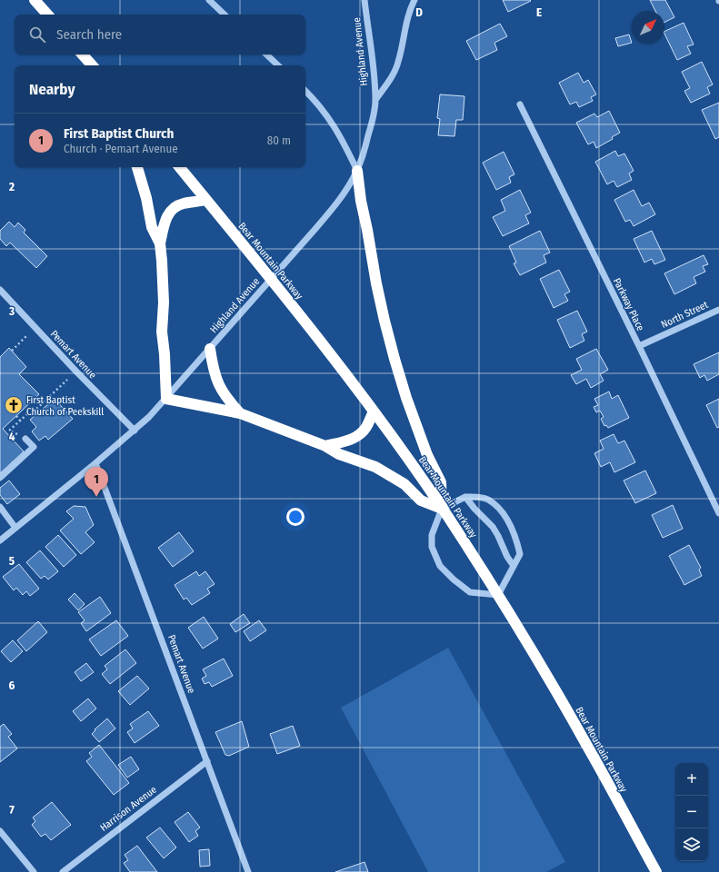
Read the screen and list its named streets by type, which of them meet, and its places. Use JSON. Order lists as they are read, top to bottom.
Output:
{
  "streets": {
    "highway": ["Bear Mountain Parkway"],
    "street": [
      "Highland Avenue",
      "Parkway Place",
      "North Street",
      "Pemart Avenue",
      "Harrison Avenue"
    ]
  },
  "crossings": [
    ["Highland Avenue", "Pemart Avenue"],
    ["Parkway Place", "North Street"],
    ["Pemart Avenue", "Harrison Avenue"]
  ],
  "places": {
    "church": ["First Baptist Church of Peekskill"]
  },
  "north": "top right",
  "page": {
    "search": "Search here",
    "heading": "Nearby",
    "list": [
      {
        "mark": "1",
        "name": "First Baptist Church",
        "note": "Church · Pemart Avenue",
        "value": "80 m"
      }
    ],
    "pins": "1",
    "map_buttons": ["+", "−"]
  },
  "grid": {
    "columns": ["D", "E"],
    "rows": [
      "2",
      "3",
      "4",
      "5",
      "6",
      "7"
    ]
  }
}
